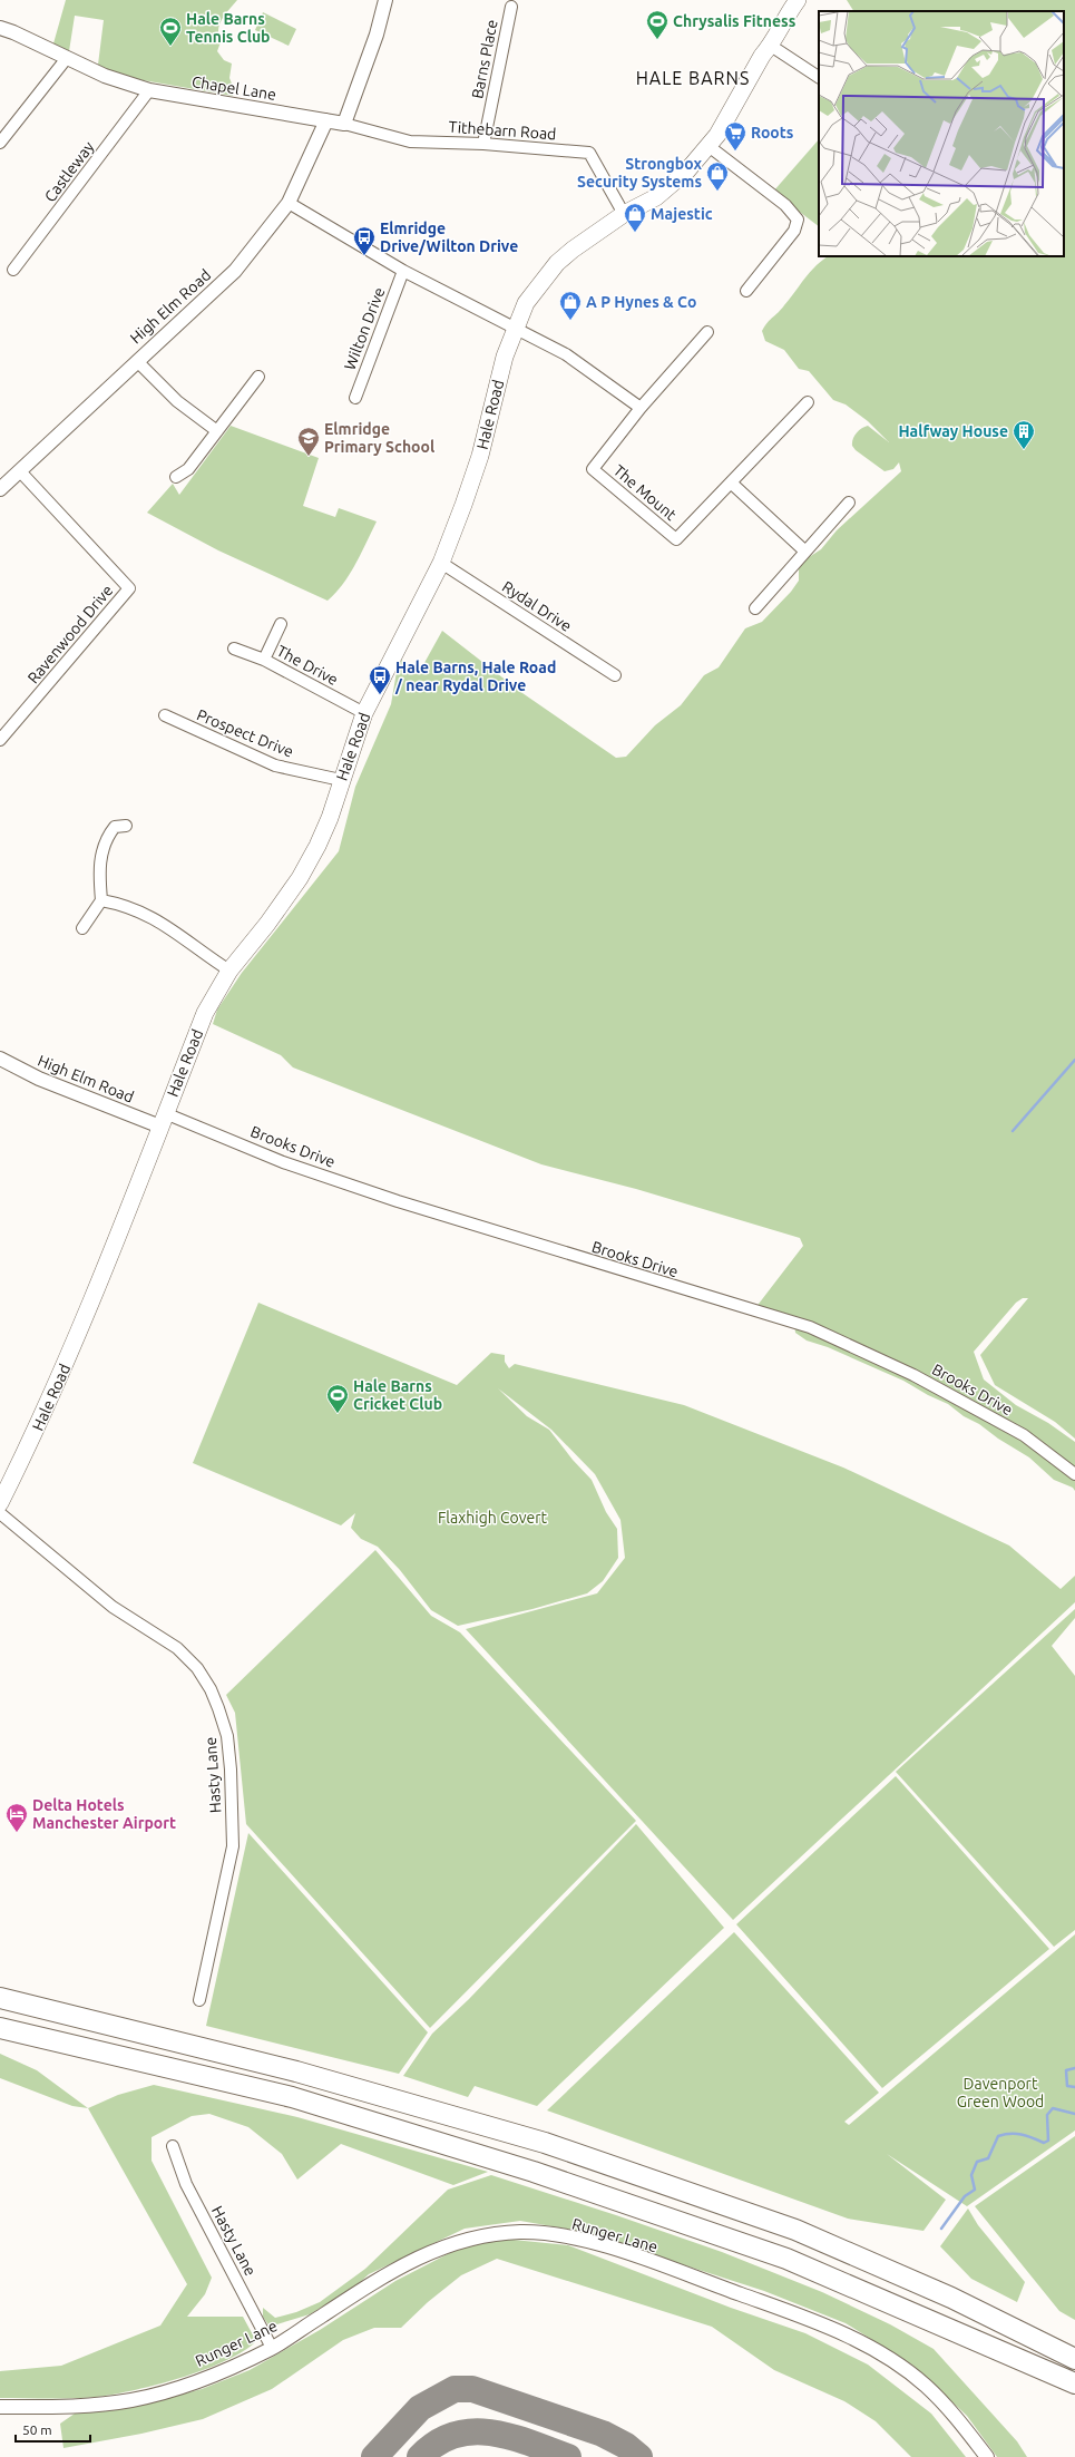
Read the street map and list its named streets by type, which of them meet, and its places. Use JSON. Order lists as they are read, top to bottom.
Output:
{
  "streets": {
    "main road": ["Hale Road"],
    "street": [
      "Barns Place",
      "Chapel Lane",
      "Tithebarn Road",
      "Castleway",
      "High Elm Road",
      "Wilton Drive",
      "The Mount",
      "Rydal Drive",
      "Ravenwood Drive",
      "The Drive",
      "Prospect Drive",
      "Brooks Drive",
      "Hasty Lane",
      "Runger Lane"
    ]
  },
  "crossings": [
    ["Barns Place", "Tithebarn Road"],
    ["Chapel Lane", "Tithebarn Road"],
    ["Chapel Lane", "Castleway"],
    ["Chapel Lane", "High Elm Road"],
    ["Tithebarn Road", "Hale Road"],
    ["High Elm Road", "Hale Road"],
    ["High Elm Road", "Ravenwood Drive"],
    ["High Elm Road", "Brooks Drive"],
    ["Hale Road", "Rydal Drive"],
    ["Hale Road", "The Drive"],
    ["Hale Road", "Prospect Drive"],
    ["Hale Road", "Brooks Drive"],
    ["Hasty Lane", "Runger Lane"]
  ],
  "districts": ["HALE BARNS"],
  "parks": ["Flaxhigh Covert", "Davenport Green Wood"],
  "places": {
    "sports": ["Chrysalis Fitness", "Hale Barns Tennis Club", "Hale Barns Cricket Club"],
    "supermarket": ["Roots"],
    "shop": ["Strongbox Security Systems", "Majestic", "A P Hynes & Co"],
    "bus stop": ["Elmridge Drive/Wilton Drive", "Hale Barns, Hale Road / near Rydal Drive"],
    "building": ["Halfway House"],
    "school or university": ["Elmridge Primary School"],
    "hotel": ["Delta Hotels Manchester Airport"]
  },
  "scale_bar": "50 m"
}
